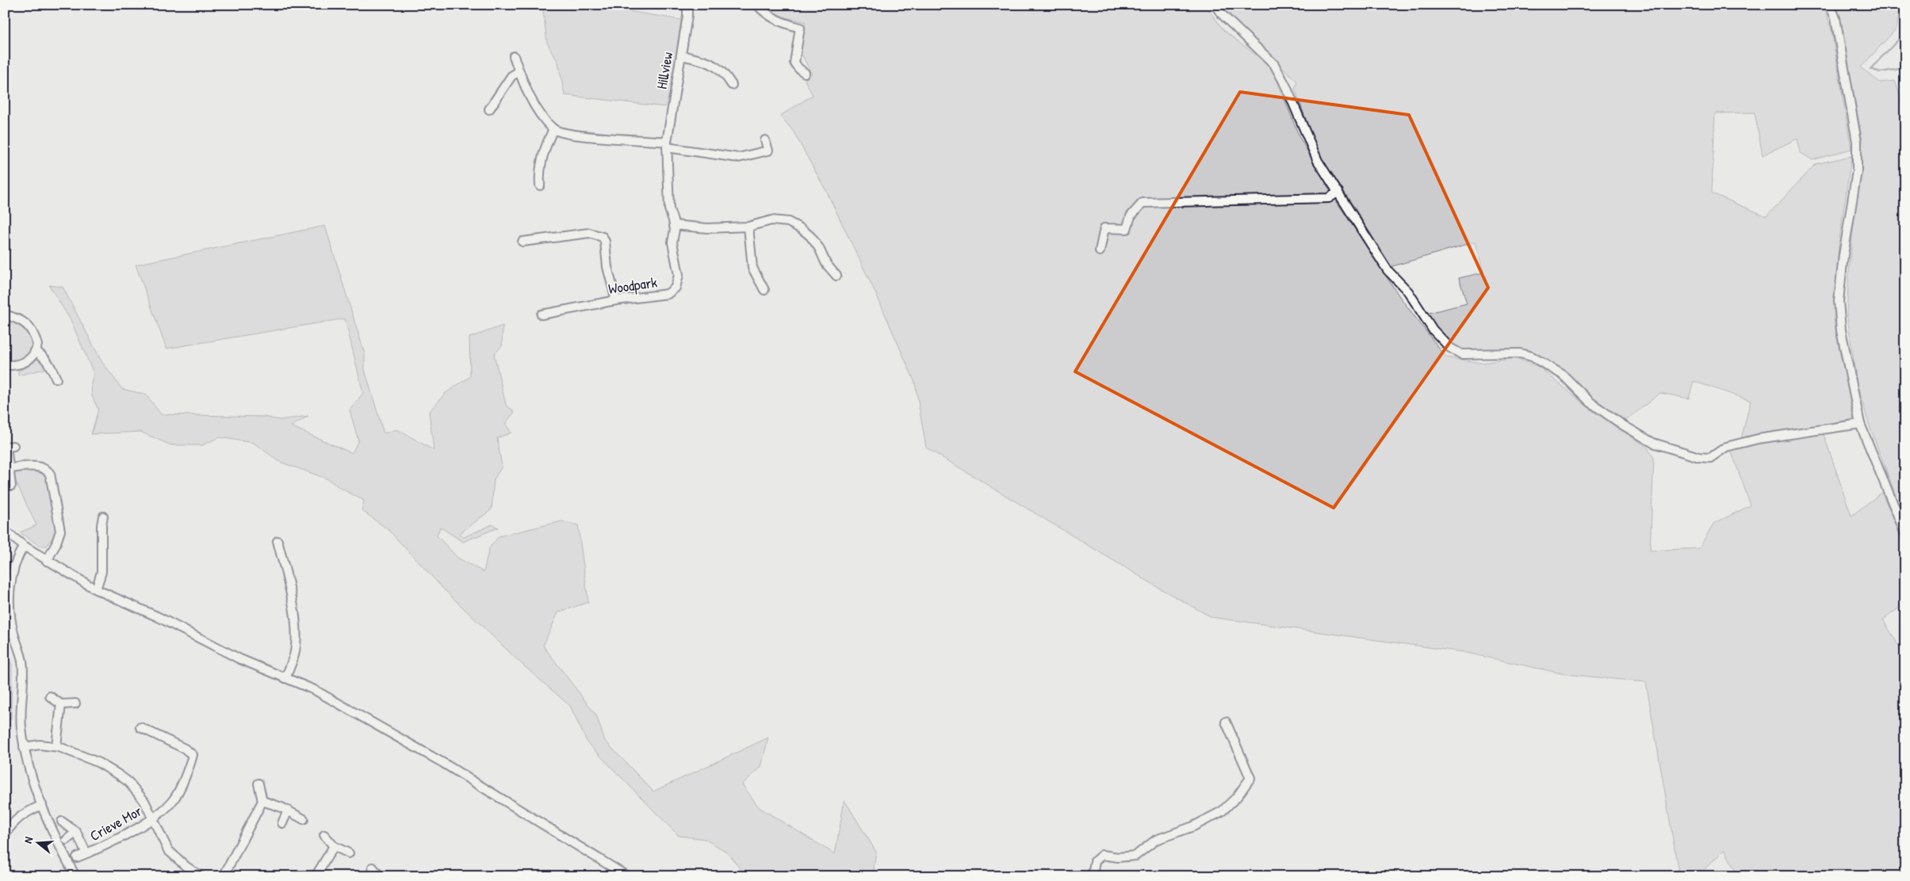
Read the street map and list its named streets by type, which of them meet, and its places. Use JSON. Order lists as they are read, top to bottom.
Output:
{
  "streets": {
    "street": ["Hillview", "Woodpark", "Crieve Mor"]
  },
  "crossings": [
    ["Hillview", "Woodpark"]
  ],
  "north": "left"
}
